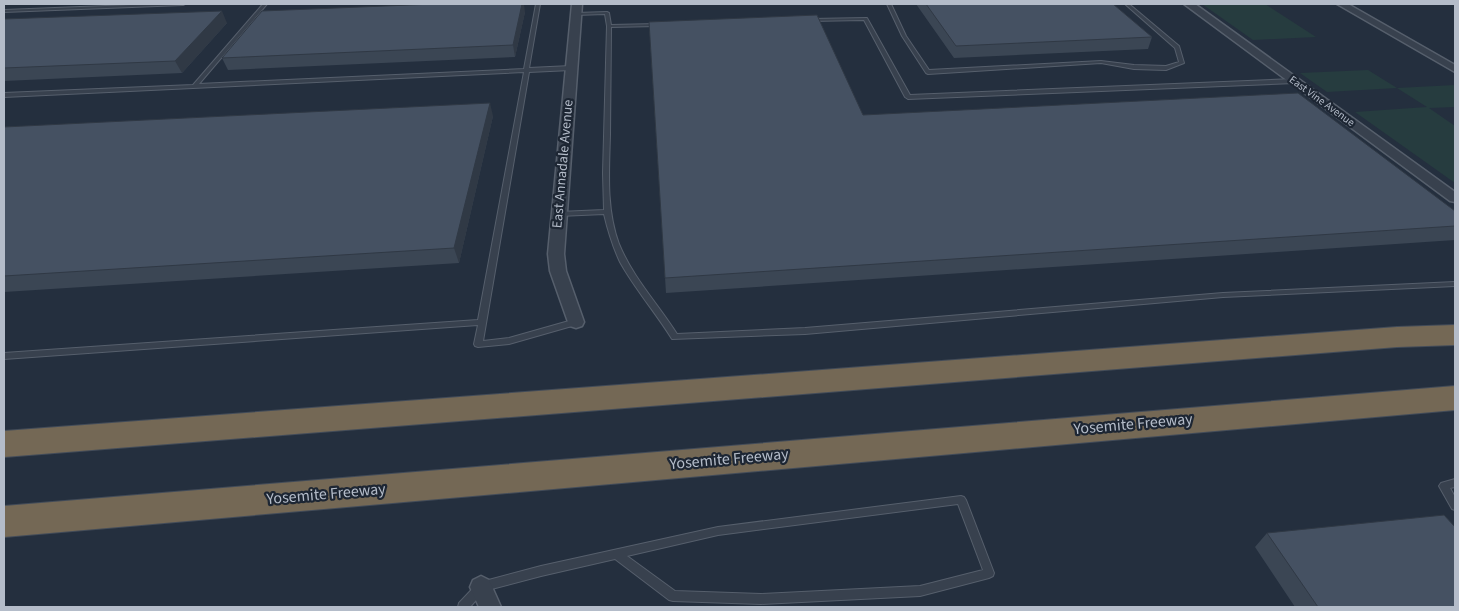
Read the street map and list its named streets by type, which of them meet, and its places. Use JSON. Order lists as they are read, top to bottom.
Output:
{
  "streets": {
    "highway": ["Yosemite Freeway"],
    "street": ["East Vine Avenue", "East Annadale Avenue"]
  }
}
